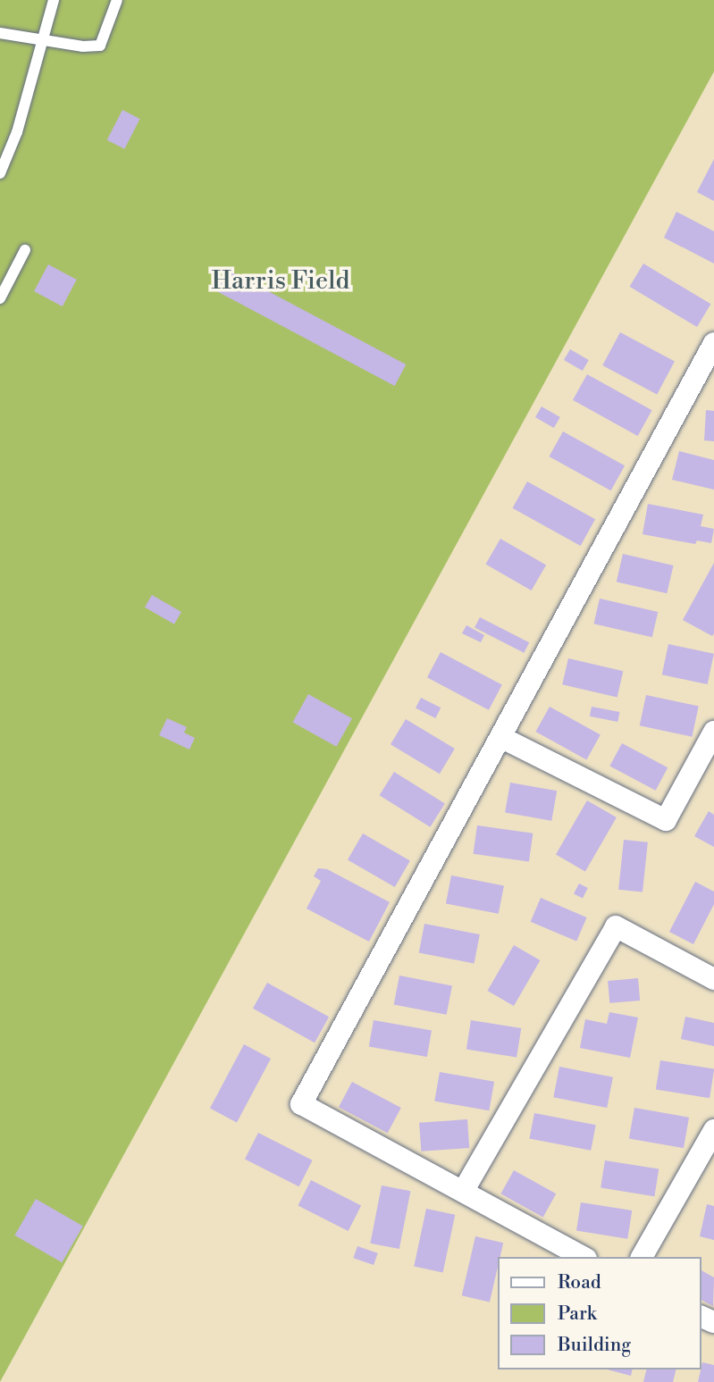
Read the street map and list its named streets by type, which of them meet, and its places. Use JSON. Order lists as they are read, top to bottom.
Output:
{
  "parks": ["Harris Field"],
  "legend": ["Road", "Park", "Building"]
}
